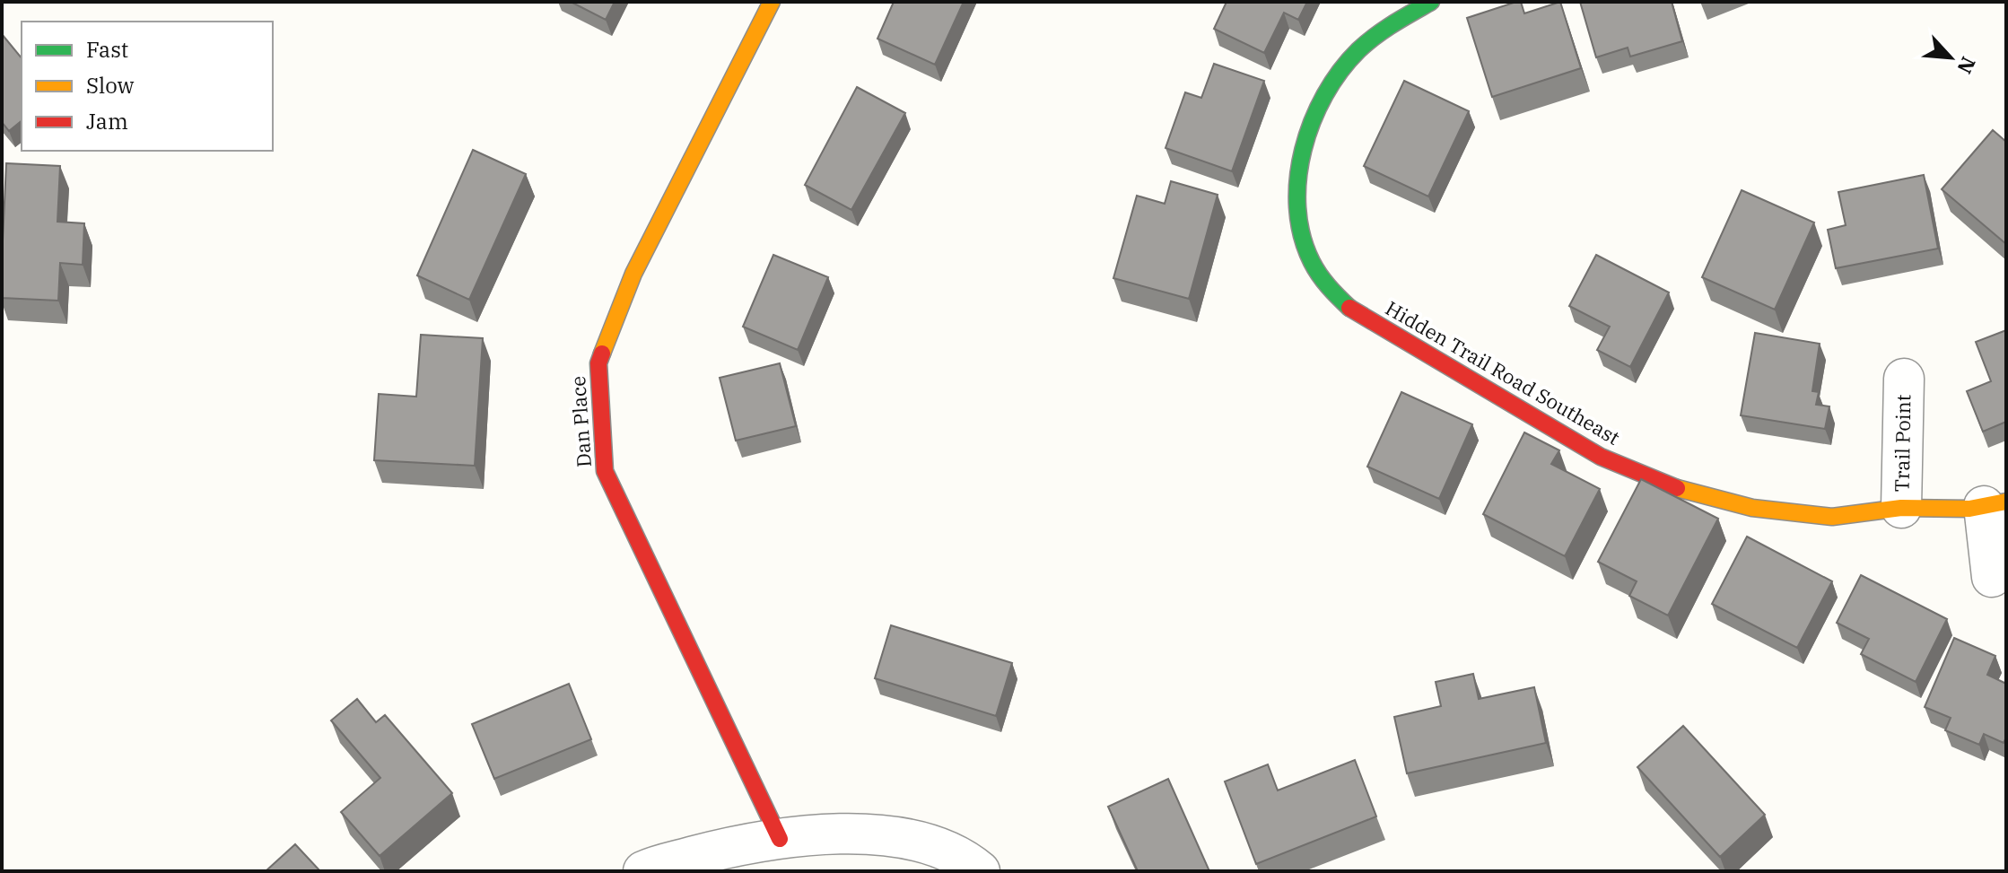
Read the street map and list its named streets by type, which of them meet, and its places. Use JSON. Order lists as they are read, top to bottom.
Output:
{
  "streets": {
    "street": ["Hidden Trail Road Southeast", "Dan Place", "Trail Point"]
  },
  "crossings": [
    ["Hidden Trail Road Southeast", "Trail Point"]
  ],
  "legend": ["Fast", "Slow", "Jam"],
  "north": "bottom right"
}
